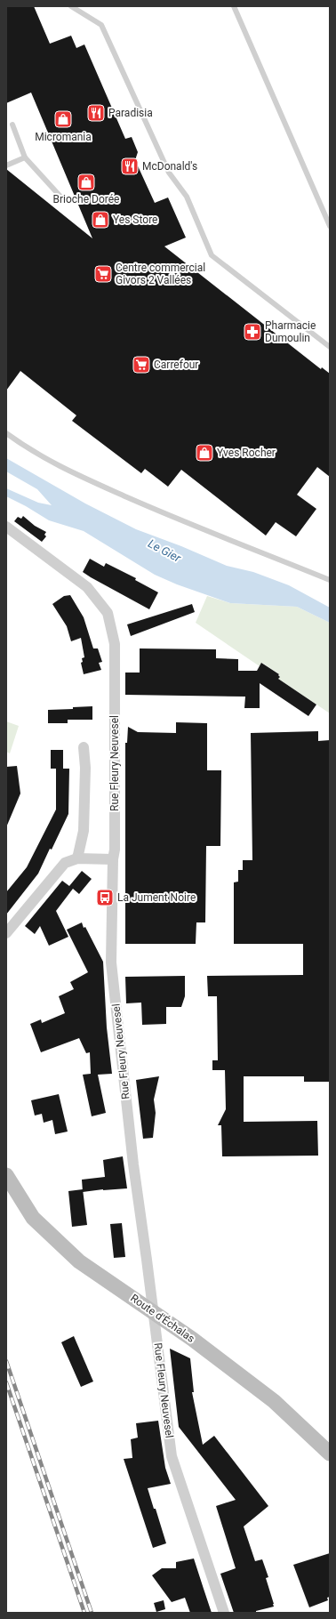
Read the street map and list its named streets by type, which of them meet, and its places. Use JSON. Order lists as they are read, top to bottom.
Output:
{
  "streets": {
    "street": ["Rue Fleury Neuvesel", "Route d'Échalas"]
  },
  "crossings": [
    ["Rue Fleury Neuvesel", "Route d'Échalas"]
  ],
  "water": ["Le Gier"],
  "places": {
    "restaurant": ["Paradisia", "McDonald's"],
    "shop": [
      "Micromania",
      "Brioche Dorée",
      "Yes Store",
      "Yves Rocher"
    ],
    "supermarket": ["Centre commercial Givors 2 Vallées", "Carrefour"],
    "pharmacy": ["Pharmacie Dumoulin"],
    "bus stop": ["La Jument Noire"]
  }
}
